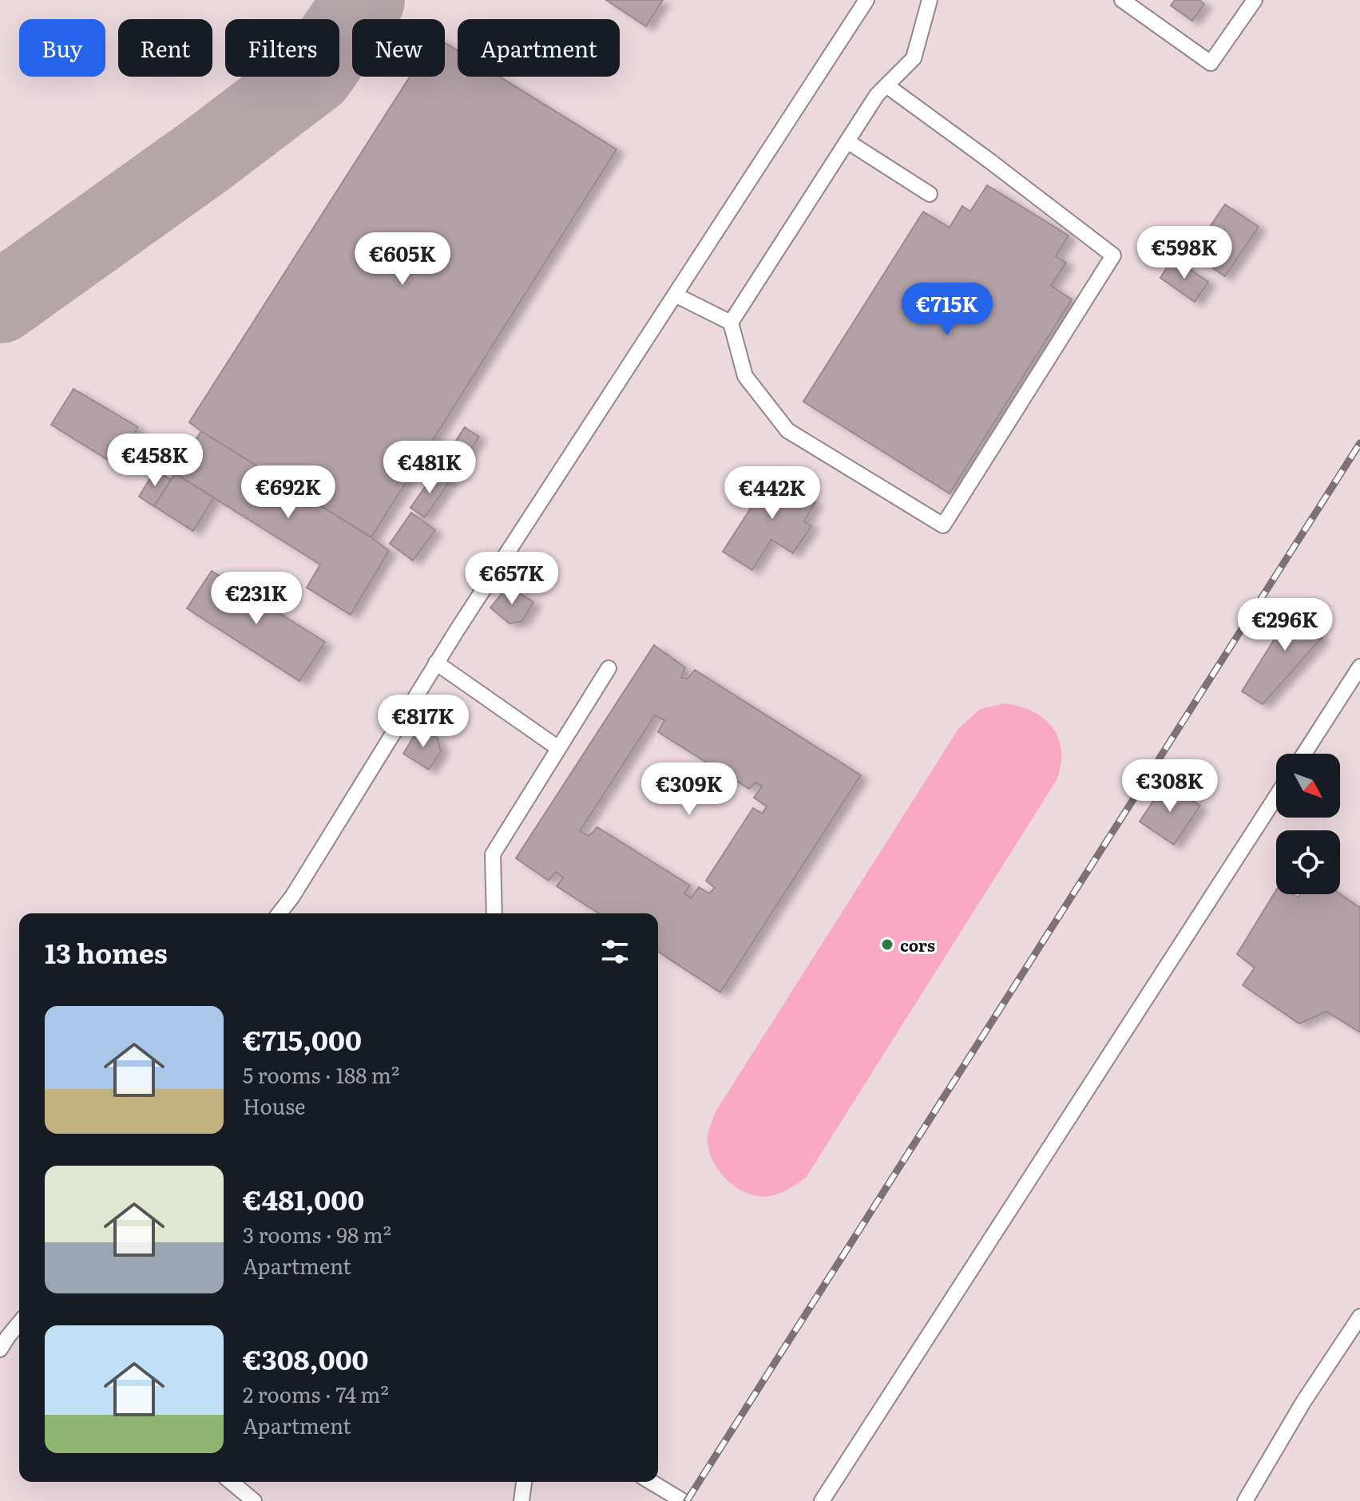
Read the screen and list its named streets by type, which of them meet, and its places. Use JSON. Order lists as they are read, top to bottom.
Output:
{
  "places": ["cors"],
  "north": "bottom right",
  "page": {
    "chip": [
      "Buy",
      "Rent",
      "Filters",
      "New",
      "Apartment"
    ],
    "price": [
      "€598K",
      "€605K",
      "€715K",
      "€458K",
      "€481K",
      "€692K",
      "€442K",
      "€657K",
      "€231K",
      "€296K",
      "€817K",
      "€308K",
      "€309K"
    ],
    "heading": "13 homes",
    "list": [
      {
        "name": "€715,000",
        "note": "5 rooms · 188 m² · House"
      },
      {
        "name": "€481,000",
        "note": "3 rooms · 98 m² · Apartment"
      },
      {
        "name": "€308,000",
        "note": "2 rooms · 74 m² · Apartment"
      }
    ]
  }
}
